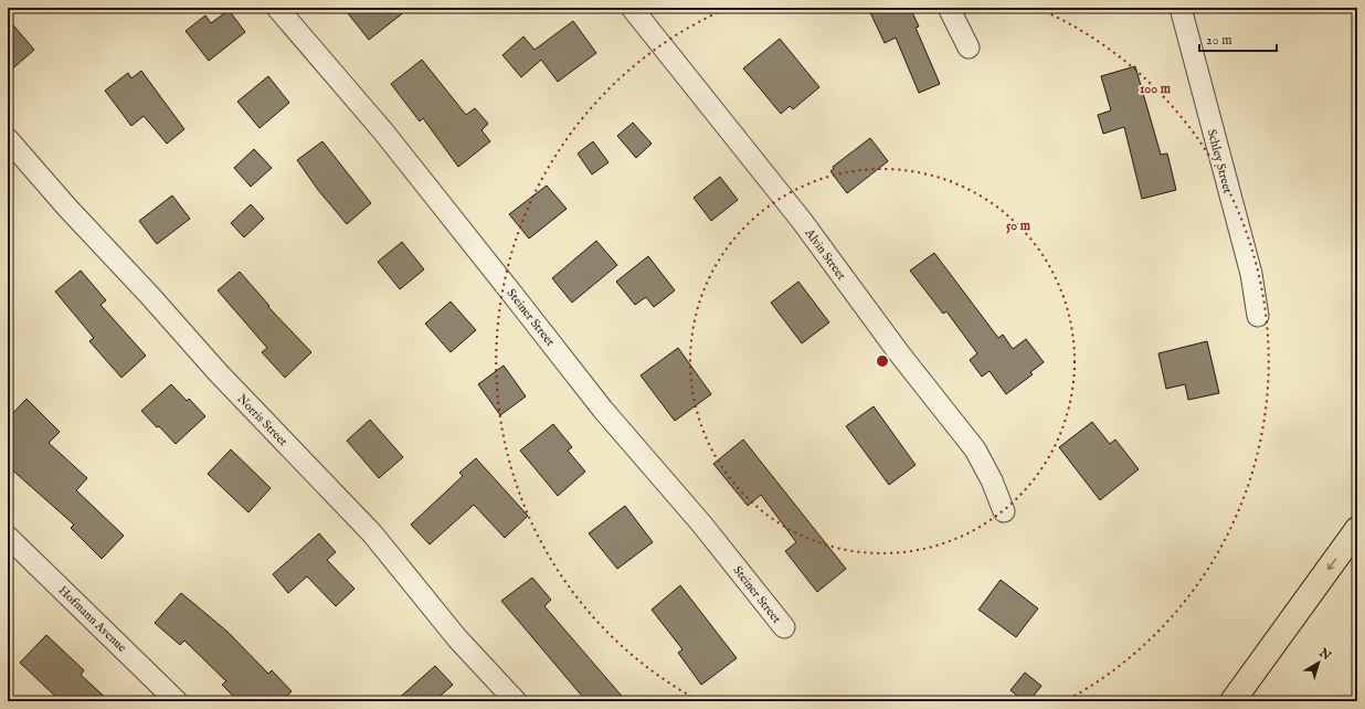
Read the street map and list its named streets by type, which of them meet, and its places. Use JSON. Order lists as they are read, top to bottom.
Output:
{
  "streets": {
    "street": [
      "Schley Street",
      "Alvin Street",
      "Steiner Street",
      "Norris Street",
      "Hofmann Avenue"
    ]
  },
  "scale_bar": "20 m",
  "north": "top right",
  "rings": ["100 m", "50 m"]
}
